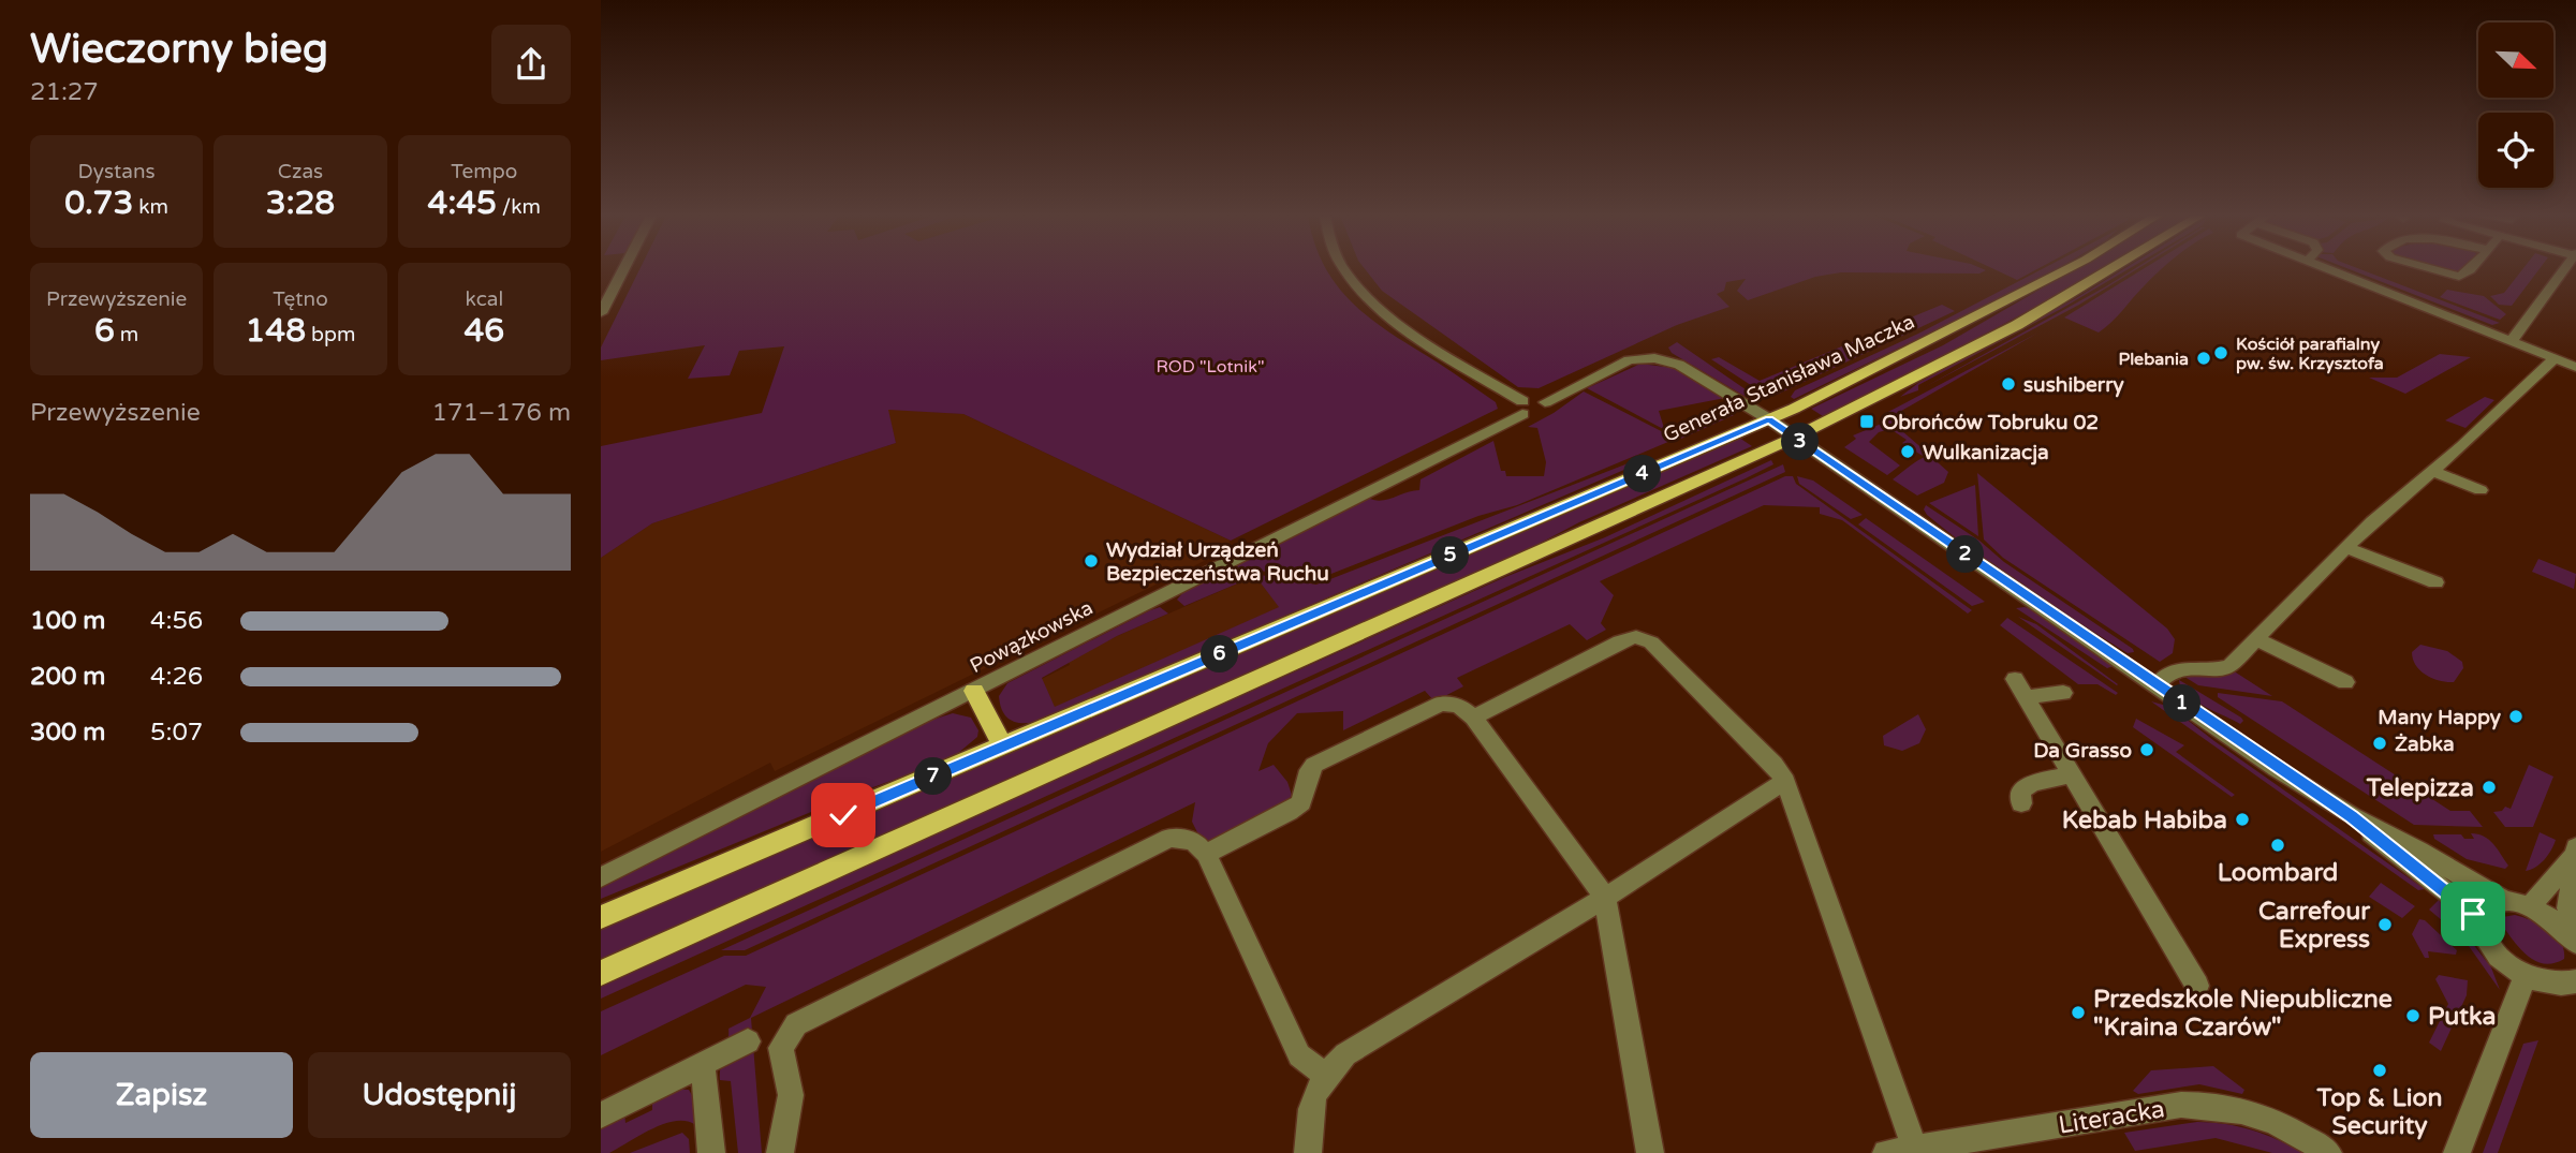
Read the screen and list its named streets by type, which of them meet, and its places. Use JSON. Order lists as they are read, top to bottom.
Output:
{
  "streets": {
    "main road": ["Generała Stanisława Maczka"],
    "street": ["Powązkowska", "Literacka"]
  },
  "crossings": [
    ["Generała Stanisława Maczka", "Powązkowska"]
  ],
  "parks": ["ROD \"Lotnik\""],
  "places": {
    "other": [
      "Kościół parafialny pw. św. Krzysztofa",
      "Plebania",
      "sushiberry",
      "Wulkanizacja",
      "Wydział Urządzeń Bezpieczeństwa Ruchu",
      "Many Happy",
      "Żabka",
      "Da Grasso",
      "Telepizza",
      "Kebab Habiba",
      "Loombard",
      "Carrefour Express",
      "Przedszkole Niepubliczne \"Kraina Czarów\"",
      "Putka",
      "Top & Lion Security"
    ],
    "transit": ["Obrońców Tobruku 02"]
  },
  "north": "bottom right",
  "page": {
    "heading": ["Wieczorny bieg", "21:27"],
    "stats": [
      ["Dystans", "0.73 km"],
      ["Czas", "3:28"],
      ["Tempo", "4:45 /km"],
      ["Przewyższenie", "6 m"],
      ["Tętno", "148 bpm"],
      ["kcal", "46"]
    ],
    "chart": ["Przewyższenie", "171–176 m"],
    "pins": [
      "3",
      "4",
      "2",
      "5",
      "6",
      "1",
      "7"
    ],
    "list": [
      {
        "name": "100 m",
        "note": "4:56"
      },
      {
        "name": "200 m",
        "note": "4:26"
      },
      {
        "name": "300 m",
        "note": "5:07"
      }
    ],
    "buttons": ["Zapisz", "Udostępnij"]
  }
}
